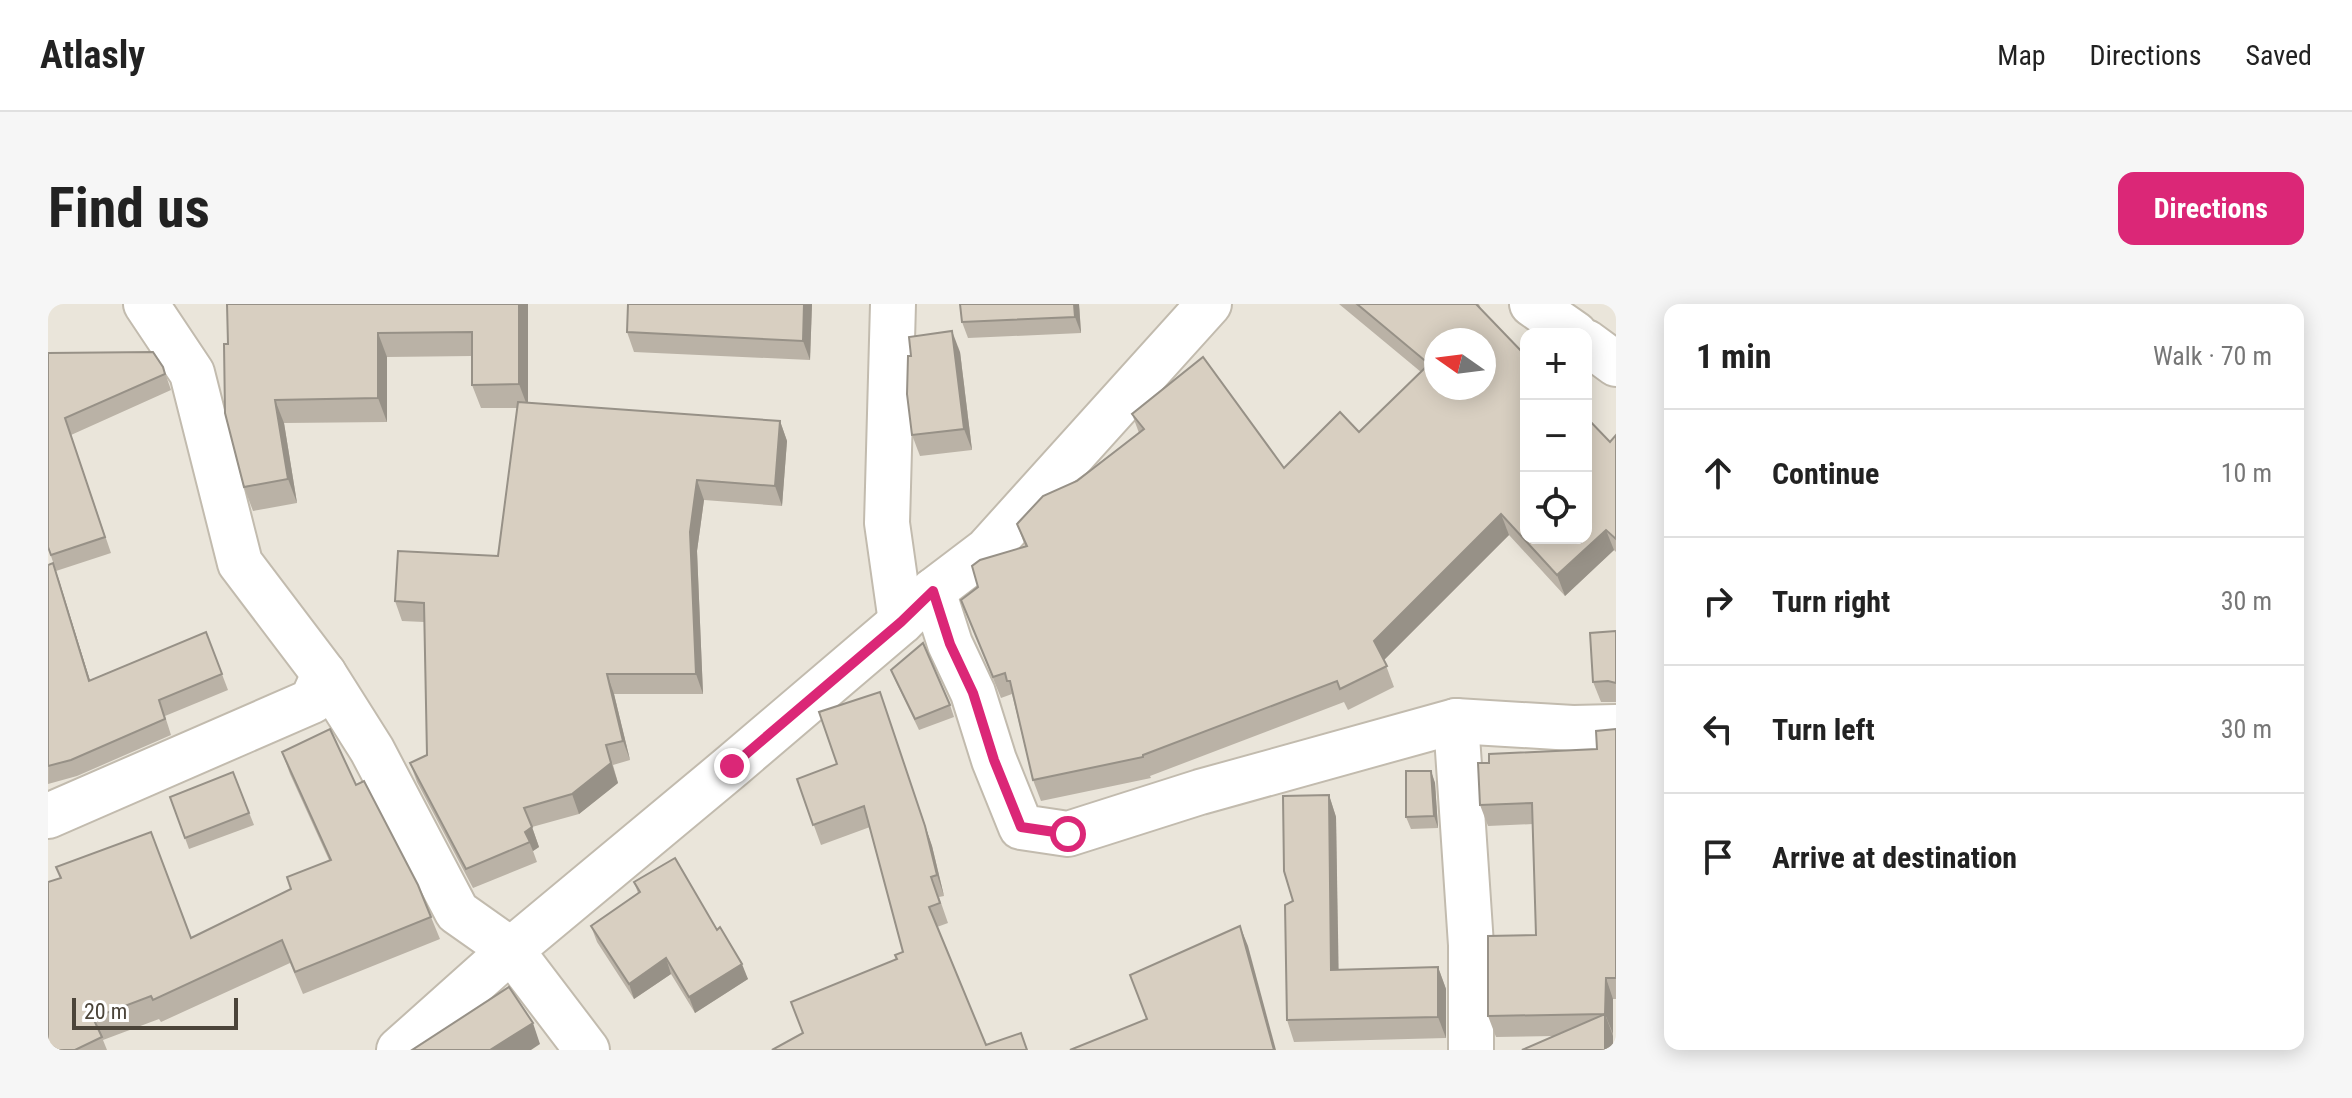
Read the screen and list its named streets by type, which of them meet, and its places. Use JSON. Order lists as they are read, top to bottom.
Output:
{
  "scale_bar": "20 m",
  "north": "left",
  "page": {
    "header": "Atlasly",
    "nav": ["Map", "Directions", "Saved"],
    "buttons": "Directions",
    "title": "Find us",
    "heading": ["1 min", "Walk · 70 m"],
    "map_buttons": ["+", "−"],
    "list": [
      ["Continue", "10 m"],
      ["Turn right", "30 m"],
      ["Turn left", "30 m"],
      "Arrive at destination"
    ],
    "scale": "20 m"
  }
}
